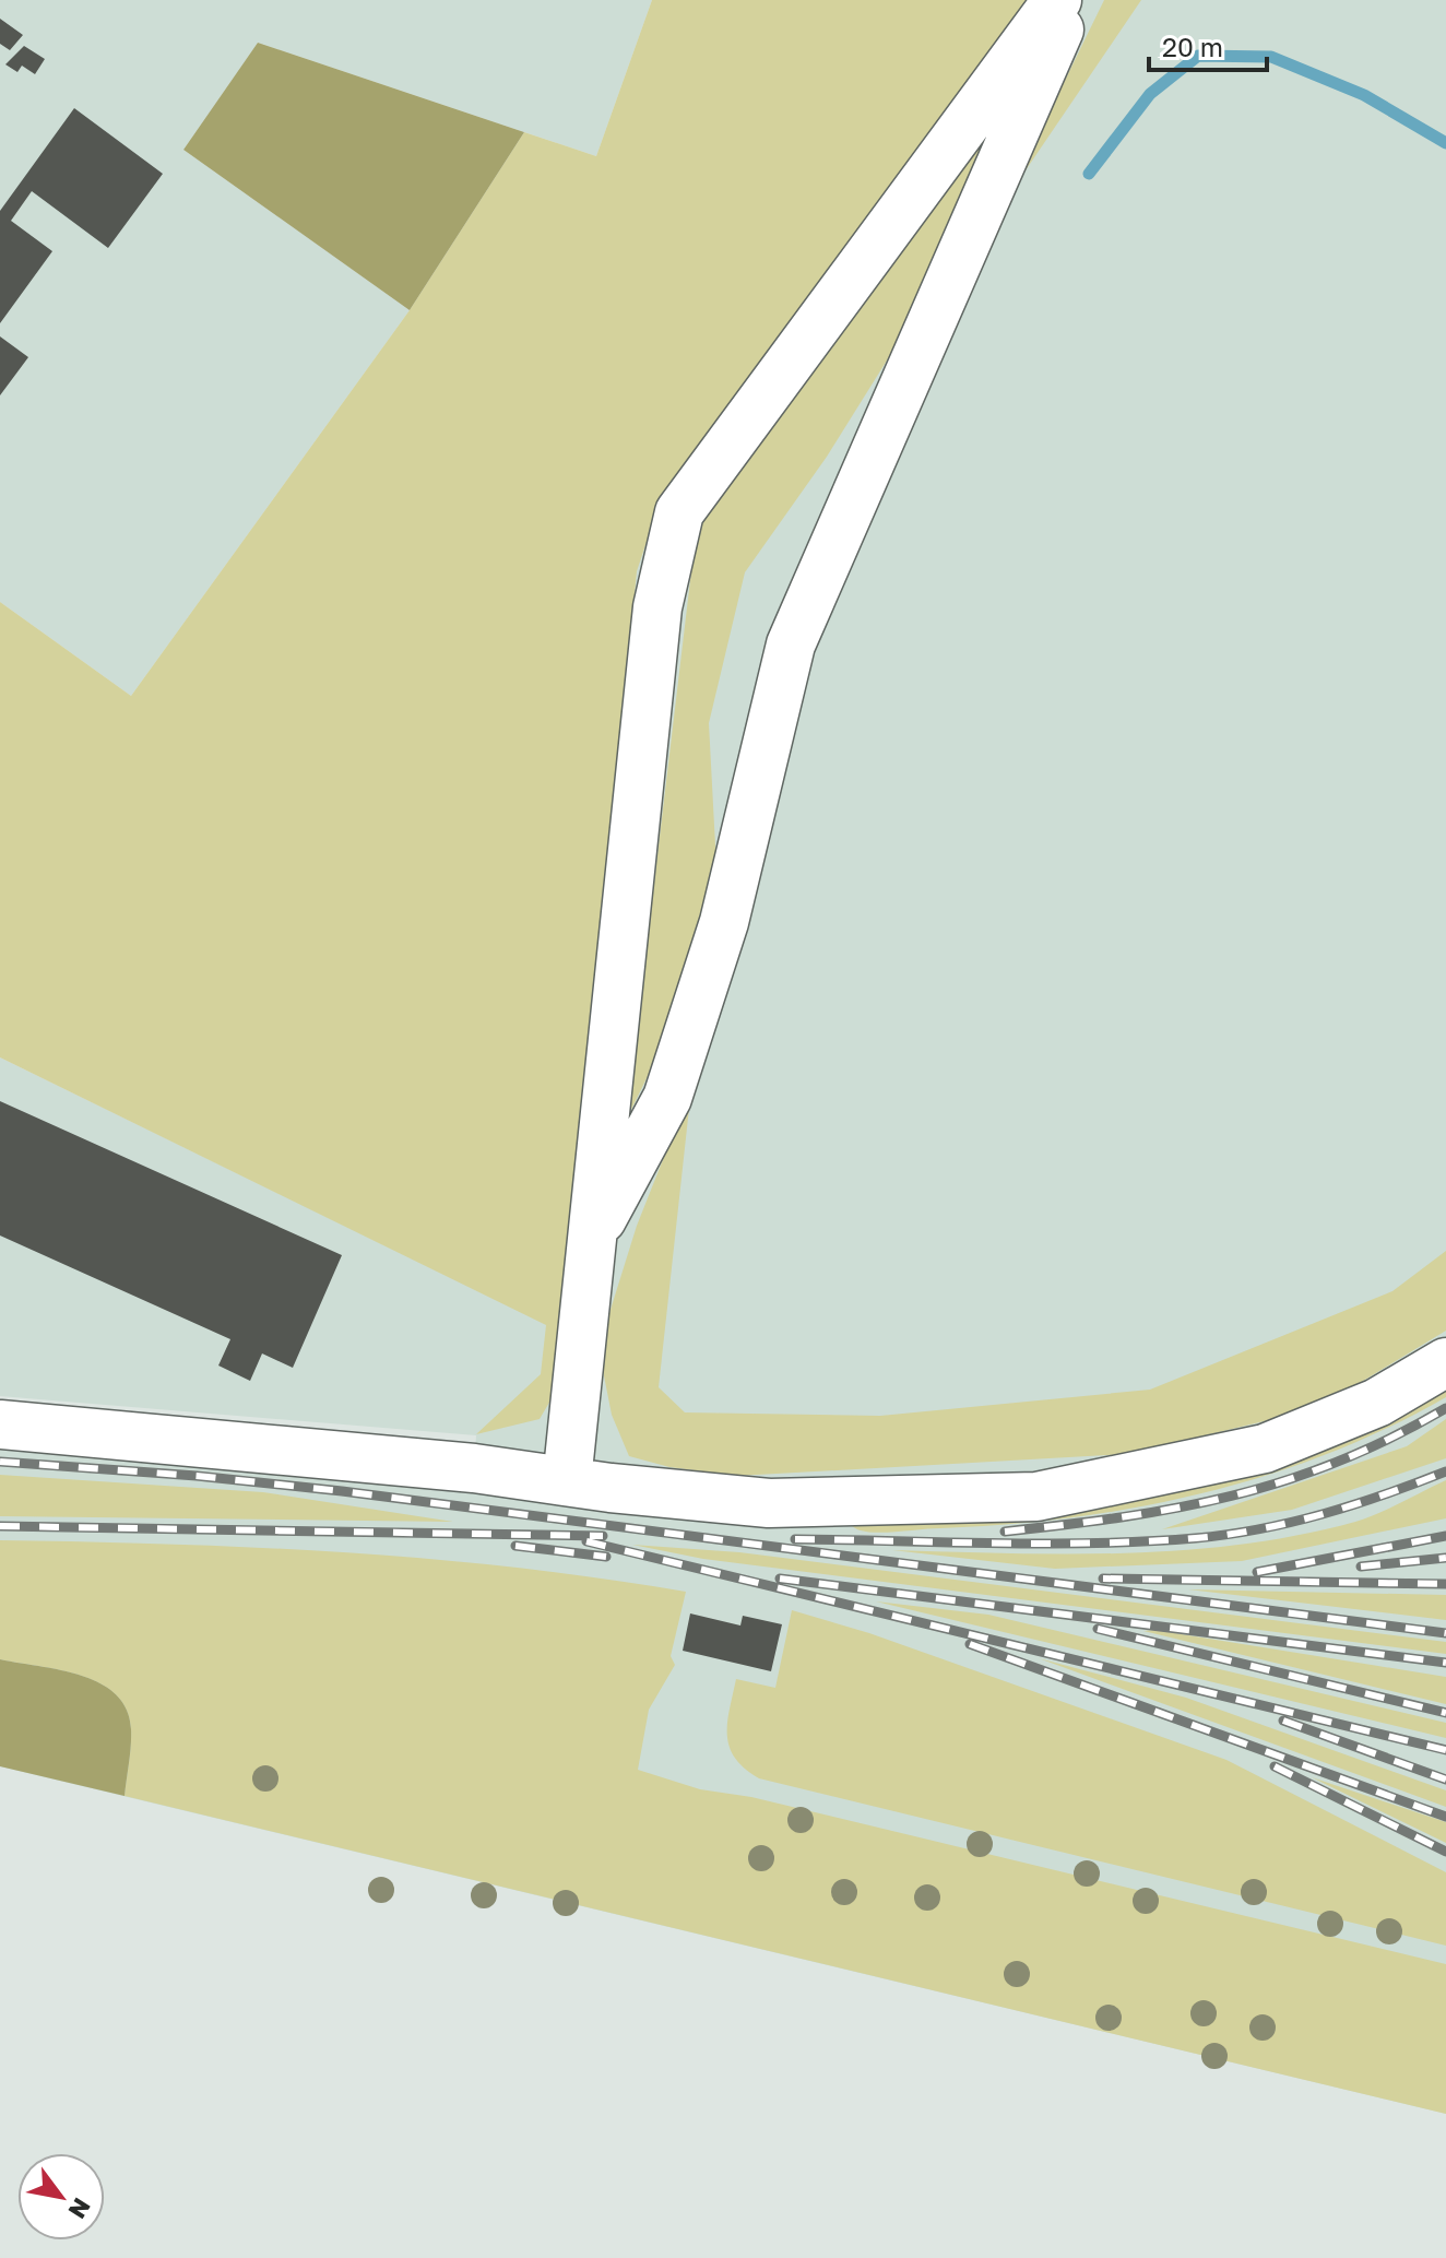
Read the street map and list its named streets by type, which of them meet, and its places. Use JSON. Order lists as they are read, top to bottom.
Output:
{
  "scale_bar": "20 m",
  "north": "bottom right"
}
